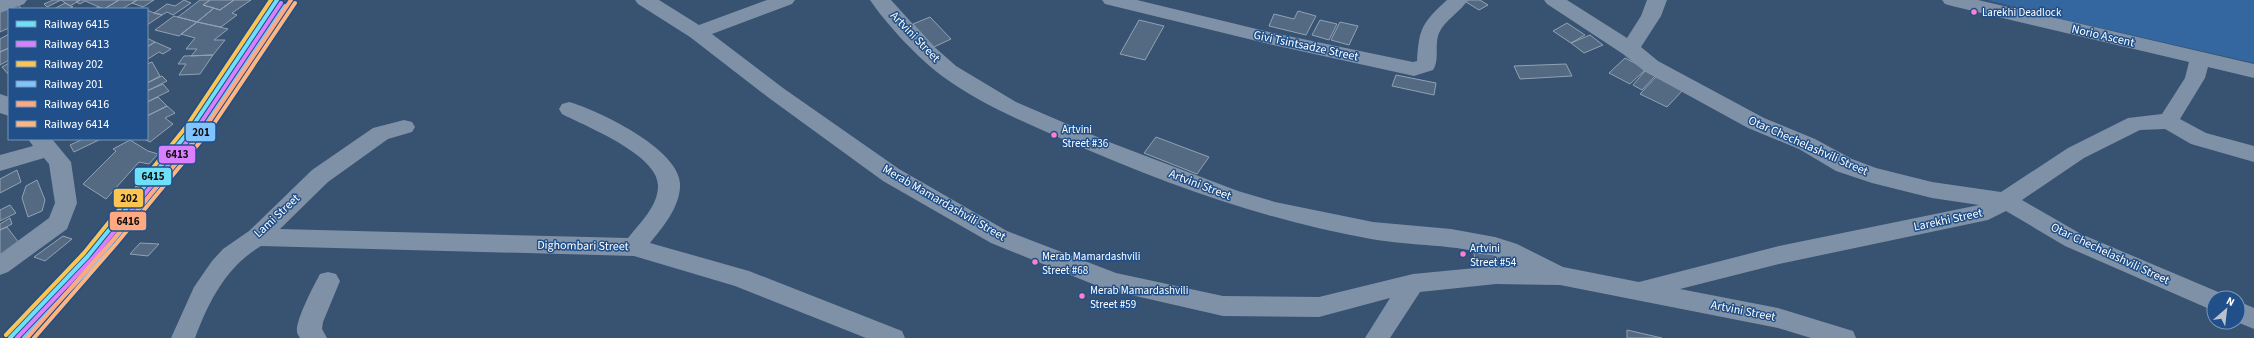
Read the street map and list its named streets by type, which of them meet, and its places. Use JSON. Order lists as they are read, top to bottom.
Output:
{
  "streets": {
    "street": [
      "Norio Ascent",
      "Artvini Street",
      "Givi Tsintsadze Street",
      "Otar Chechelashvili Street",
      "Merab Mamardashvili Street",
      "Lami Street",
      "Larekhi Street",
      "Dighombari Street"
    ]
  },
  "crossings": [
    ["Artvini Street", "Merab Mamardashvili Street"],
    ["Artvini Street", "Larekhi Street"],
    ["Otar Chechelashvili Street", "Larekhi Street"],
    ["Merab Mamardashvili Street", "Larekhi Street"],
    ["Lami Street", "Dighombari Street"]
  ],
  "places": [
    "Larekhi Deadlock",
    "Artvini Street #36",
    "Artvini Street #54",
    "Merab Mamardashvili Street #68",
    "Merab Mamardashvili Street #59"
  ],
  "lines": [
    "rail line 6415",
    "rail line 202",
    "rail line 6416",
    "rail line 6413",
    "rail line 6414",
    "rail line 201"
  ],
  "legend": [
    "Railway 6415",
    "Railway 6413",
    "Railway 202",
    "Railway 201",
    "Railway 6416",
    "Railway 6414"
  ],
  "north": "top right"
}
